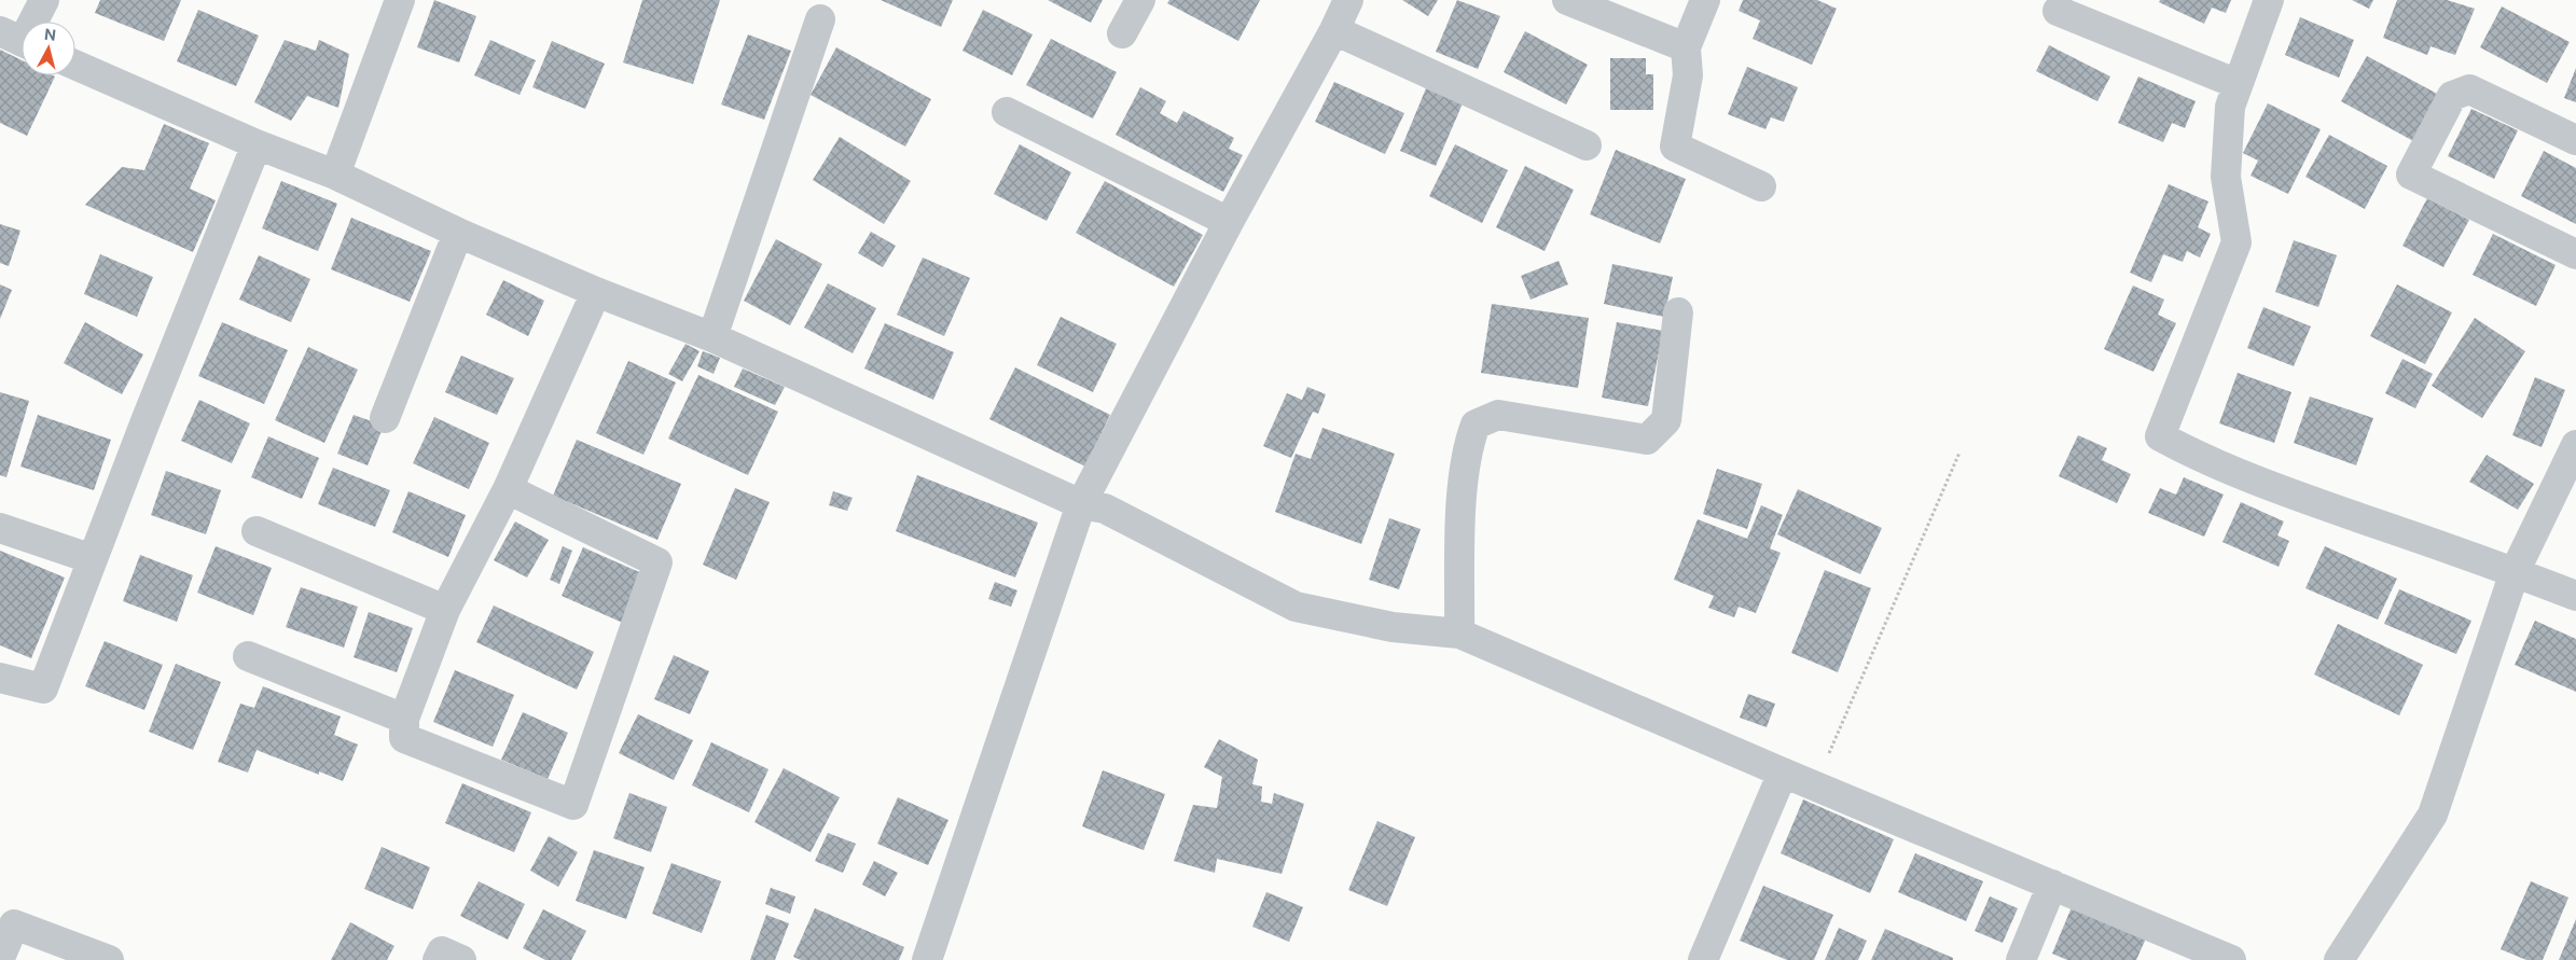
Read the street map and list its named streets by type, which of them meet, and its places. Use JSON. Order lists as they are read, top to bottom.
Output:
{
  "north": "top"
}
